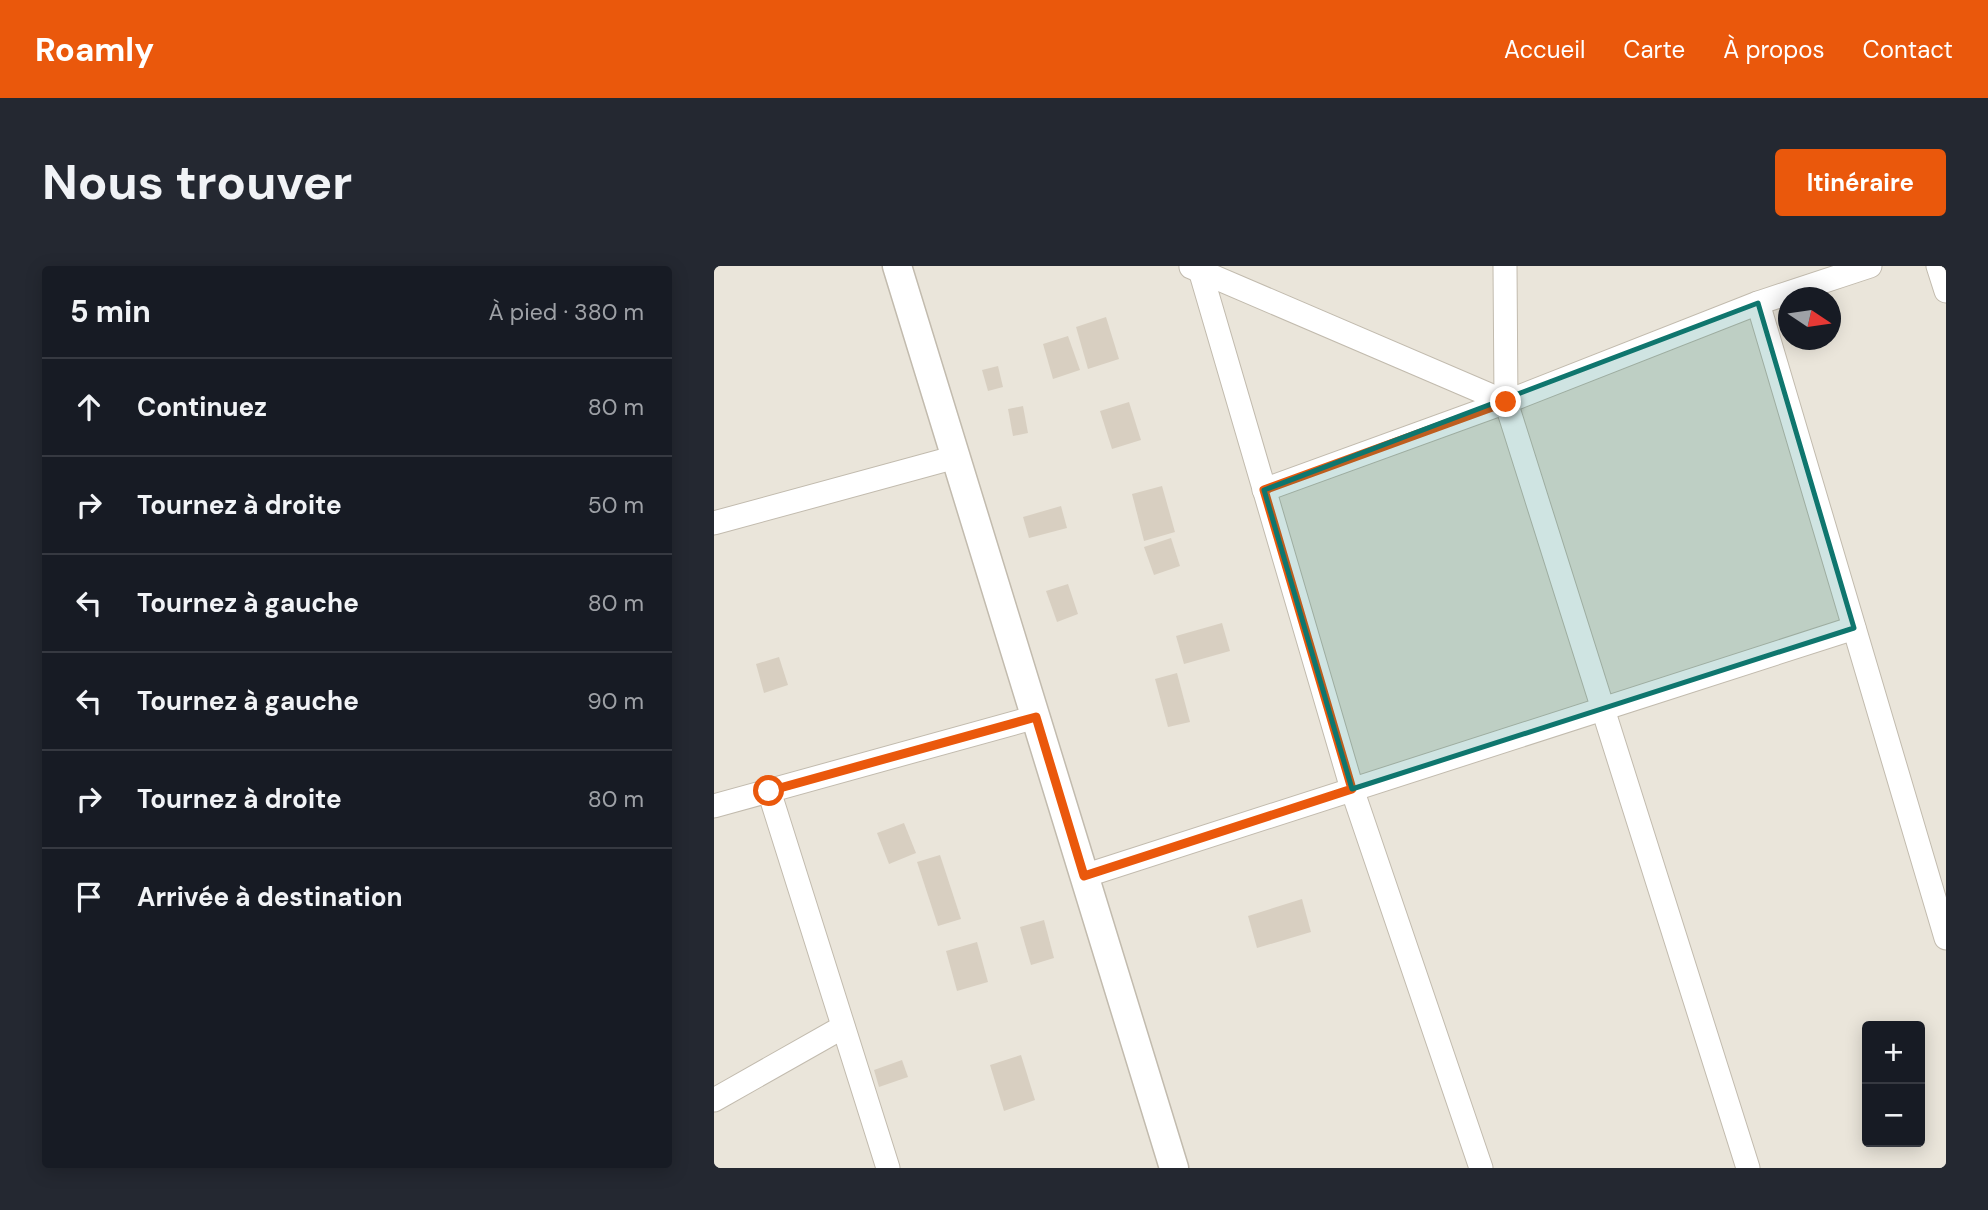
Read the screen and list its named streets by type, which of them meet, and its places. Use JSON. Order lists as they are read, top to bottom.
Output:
{
  "north": "right",
  "page": {
    "header": "Roamly",
    "nav": [
      "Accueil",
      "Carte",
      "À propos",
      "Contact"
    ],
    "buttons": "Itinéraire",
    "title": "Nous trouver",
    "heading": ["5 min", "À pied · 380 m"],
    "list": [
      ["Continuez", "80 m"],
      ["Tournez à droite", "50 m"],
      ["Tournez à gauche", "80 m"],
      ["Tournez à gauche", "90 m"],
      ["Tournez à droite", "80 m"],
      "Arrivée à destination"
    ],
    "map_buttons": ["+", "−"]
  }
}
